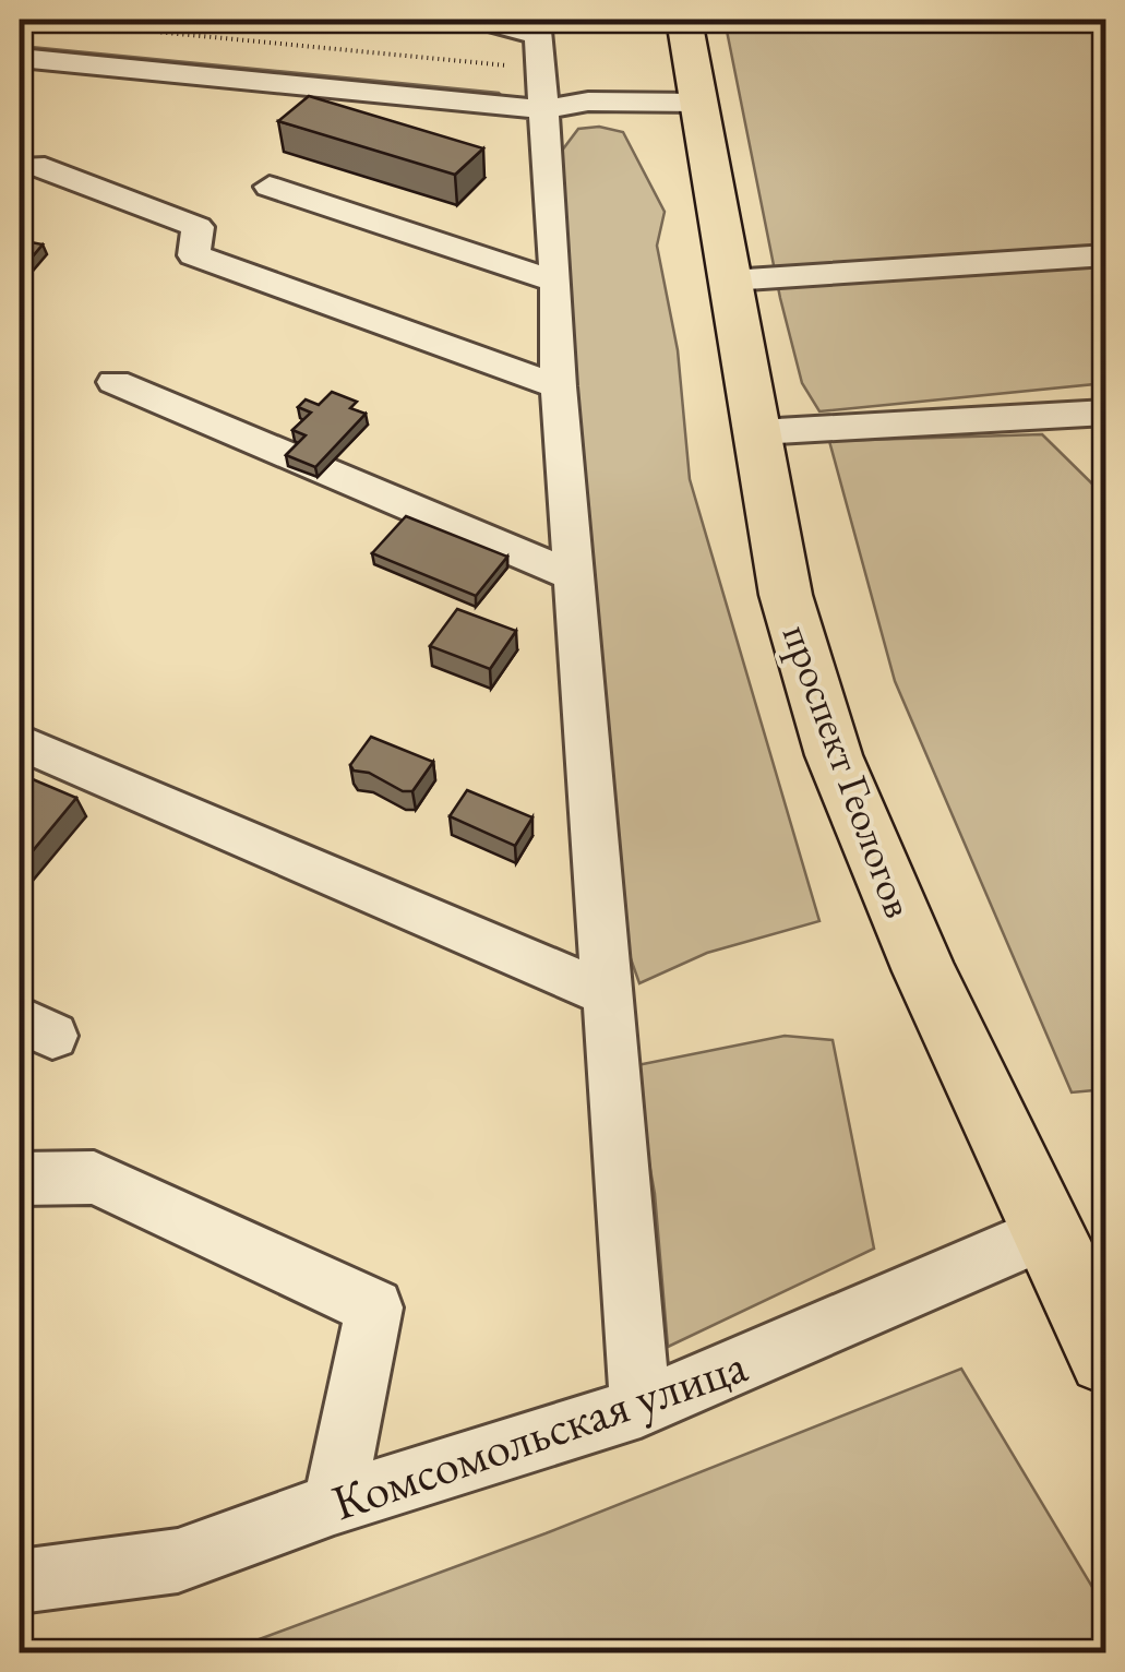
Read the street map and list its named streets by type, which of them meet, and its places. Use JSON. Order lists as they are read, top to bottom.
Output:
{
  "streets": {
    "main road": ["проспект Геологов"],
    "street": ["Комсомольская улица"]
  },
  "crossings": [
    ["проспект Геологов", "Комсомольская улица"]
  ]
}
